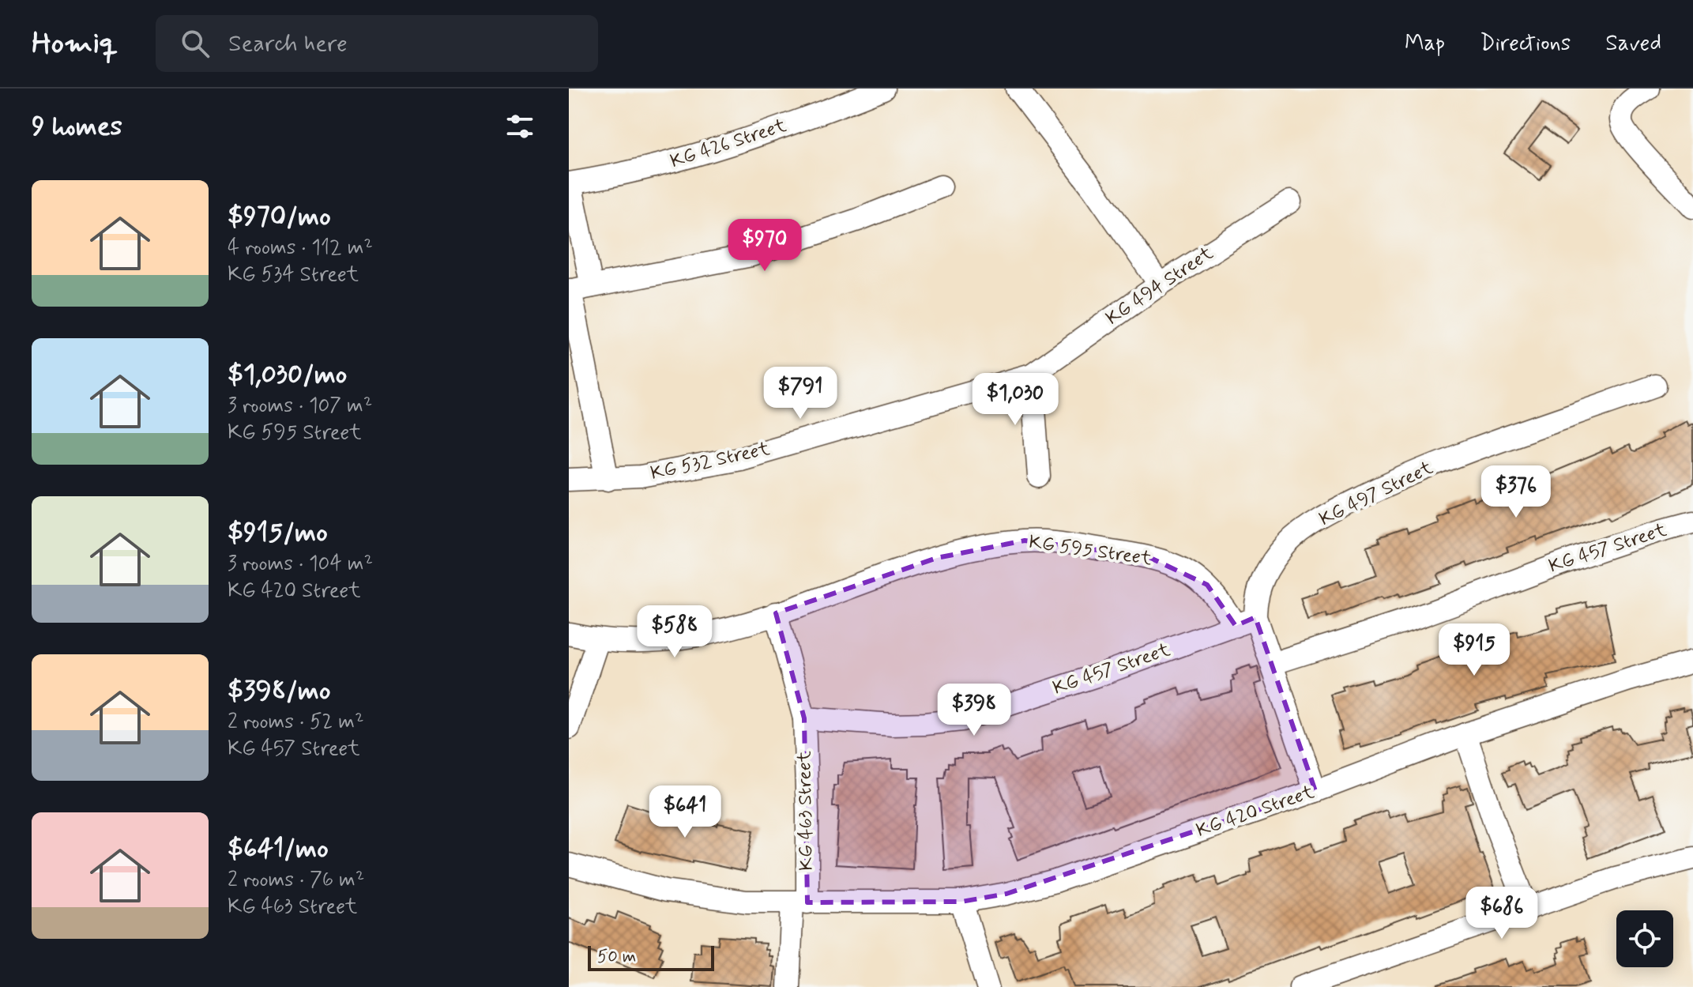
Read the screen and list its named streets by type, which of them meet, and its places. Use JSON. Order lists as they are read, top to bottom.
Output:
{
  "streets": {
    "street": [
      "KG 426 Street",
      "KG 494 Street",
      "KG 532 Street",
      "KG 497 Street",
      "KG 457 Street",
      "KG 595 Street",
      "KG 463 Street",
      "KG 420 Street"
    ]
  },
  "crossings": [
    ["KG 494 Street", "KG 532 Street"],
    ["KG 497 Street", "KG 457 Street"],
    ["KG 497 Street", "KG 595 Street"],
    ["KG 457 Street", "KG 595 Street"],
    ["KG 457 Street", "KG 463 Street"],
    ["KG 463 Street", "KG 420 Street"]
  ],
  "scale_bar": "50 m",
  "page": {
    "header": "Homiq",
    "search": "Search here",
    "nav": ["Map", "Directions", "Saved"],
    "heading": "9 homes",
    "list": [
      {
        "name": "$970/mo",
        "note": "4 rooms · 112 m² · KG 534 Street"
      },
      {
        "name": "$1,030/mo",
        "note": "3 rooms · 107 m² · KG 595 Street"
      },
      {
        "name": "$915/mo",
        "note": "3 rooms · 104 m² · KG 420 Street"
      },
      {
        "name": "$398/mo",
        "note": "2 rooms · 52 m² · KG 457 Street"
      },
      {
        "name": "$641/mo",
        "note": "2 rooms · 76 m² · KG 463 Street"
      }
    ],
    "price": [
      "$970",
      "$791",
      "$1,030",
      "$376",
      "$588",
      "$915",
      "$398",
      "$641",
      "$686"
    ],
    "scale": "50 m"
  }
}
